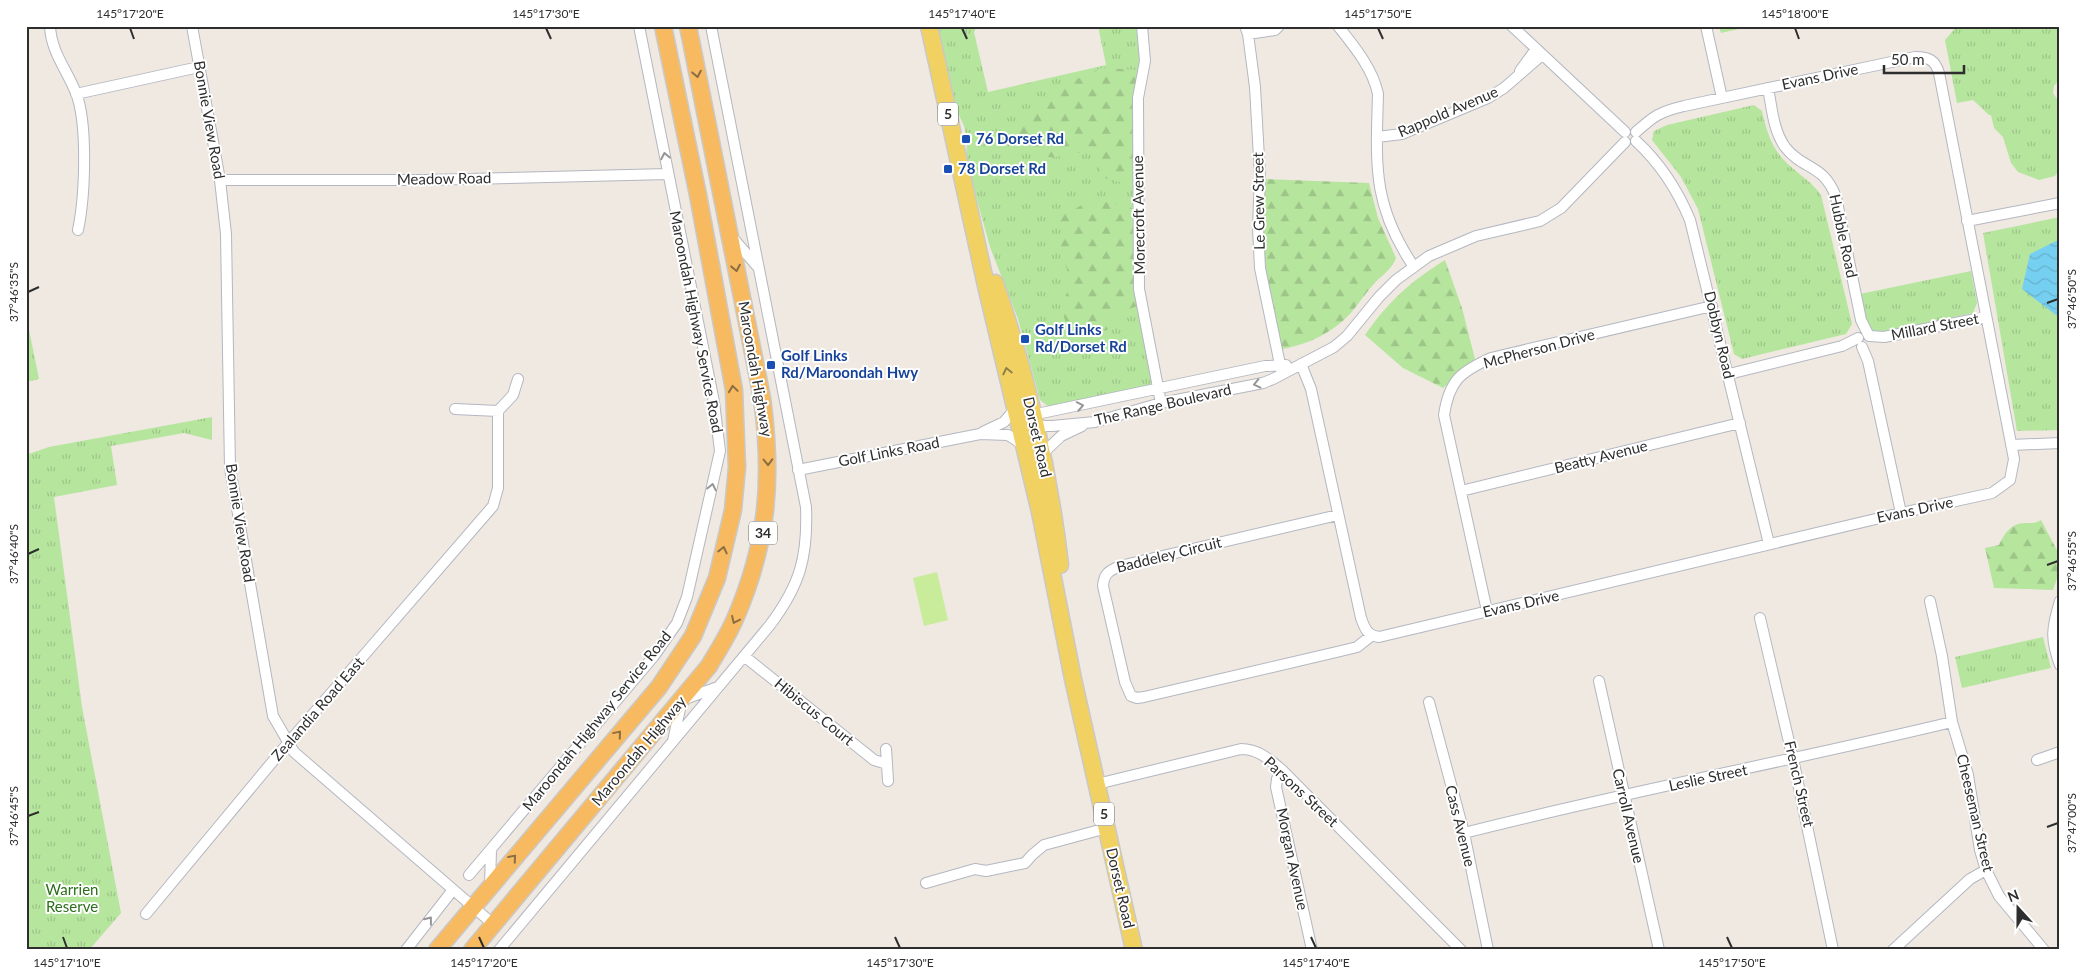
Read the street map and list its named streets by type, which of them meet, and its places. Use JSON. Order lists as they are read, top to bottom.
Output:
{
  "streets": {
    "highway": ["Maroondah Highway", "34"],
    "main road": ["5", "Dorset Road"],
    "street": [
      "Evans Drive",
      "Rappold Avenue",
      "Bonnie View Road",
      "Meadow Road",
      "Le Grew Street",
      "Morecroft Avenue",
      "Hubble Road",
      "Maroondah Highway Service Road",
      "Millard Street",
      "Dobbyn Road",
      "McPherson Drive",
      "The Range Boulevard",
      "Golf Links Road",
      "Beatty Avenue",
      "Baddeley Circuit",
      "Zealandia Road East",
      "Hibiscus Court",
      "Leslie Street",
      "French Street",
      "Parsons Street",
      "Cheeseman Street",
      "Carroll Avenue",
      "Cass Avenue",
      "Morgan Avenue"
    ]
  },
  "crossings": [
    ["Evans Drive", "Hubble Road"],
    ["Evans Drive", "Millard Street"],
    ["Evans Drive", "Dobbyn Road"],
    ["Evans Drive", "McPherson Drive"],
    ["Evans Drive", "The Range Boulevard"],
    ["Evans Drive", "Baddeley Circuit"],
    ["Bonnie View Road", "Meadow Road"],
    ["Bonnie View Road", "Maroondah Highway"],
    ["Bonnie View Road", "Zealandia Road East"],
    ["Meadow Road", "Maroondah Highway Service Road"],
    ["Le Grew Street", "The Range Boulevard"],
    ["Morecroft Avenue", "The Range Boulevard"],
    ["Hubble Road", "Millard Street"],
    ["Millard Street", "Dobbyn Road"],
    ["Dobbyn Road", "McPherson Drive"],
    ["Dobbyn Road", "The Range Boulevard"],
    ["Dobbyn Road", "Beatty Avenue"],
    ["McPherson Drive", "Beatty Avenue"],
    ["The Range Boulevard", "Dorset Road"],
    ["The Range Boulevard", "Golf Links Road"],
    ["Dorset Road", "Golf Links Road"],
    ["Dorset Road", "Parsons Street"],
    ["Leslie Street", "French Street"],
    ["Leslie Street", "Cheeseman Street"],
    ["Leslie Street", "Carroll Avenue"],
    ["Leslie Street", "Cass Avenue"],
    ["Parsons Street", "Morgan Avenue"]
  ],
  "parks": ["Warrien Reserve"],
  "places": {
    "transit": [
      "76 Dorset Rd",
      "78 Dorset Rd",
      "Golf Links Rd/Dorset Rd",
      "Golf Links Rd/Maroondah Hwy"
    ]
  },
  "scale_bar": "50 m",
  "north": "top",
  "coordinates": [
    "145°17'20\"E",
    "145°17'30\"E",
    "145°17'40\"E",
    "145°17'50\"E",
    "145°18'00\"E",
    "37°46'35\"S",
    "37°46'50\"S",
    "37°46'40\"S",
    "37°46'55\"S",
    "37°46'45\"S",
    "37°47'00\"S",
    "145°17'10\"E"
  ]
}
